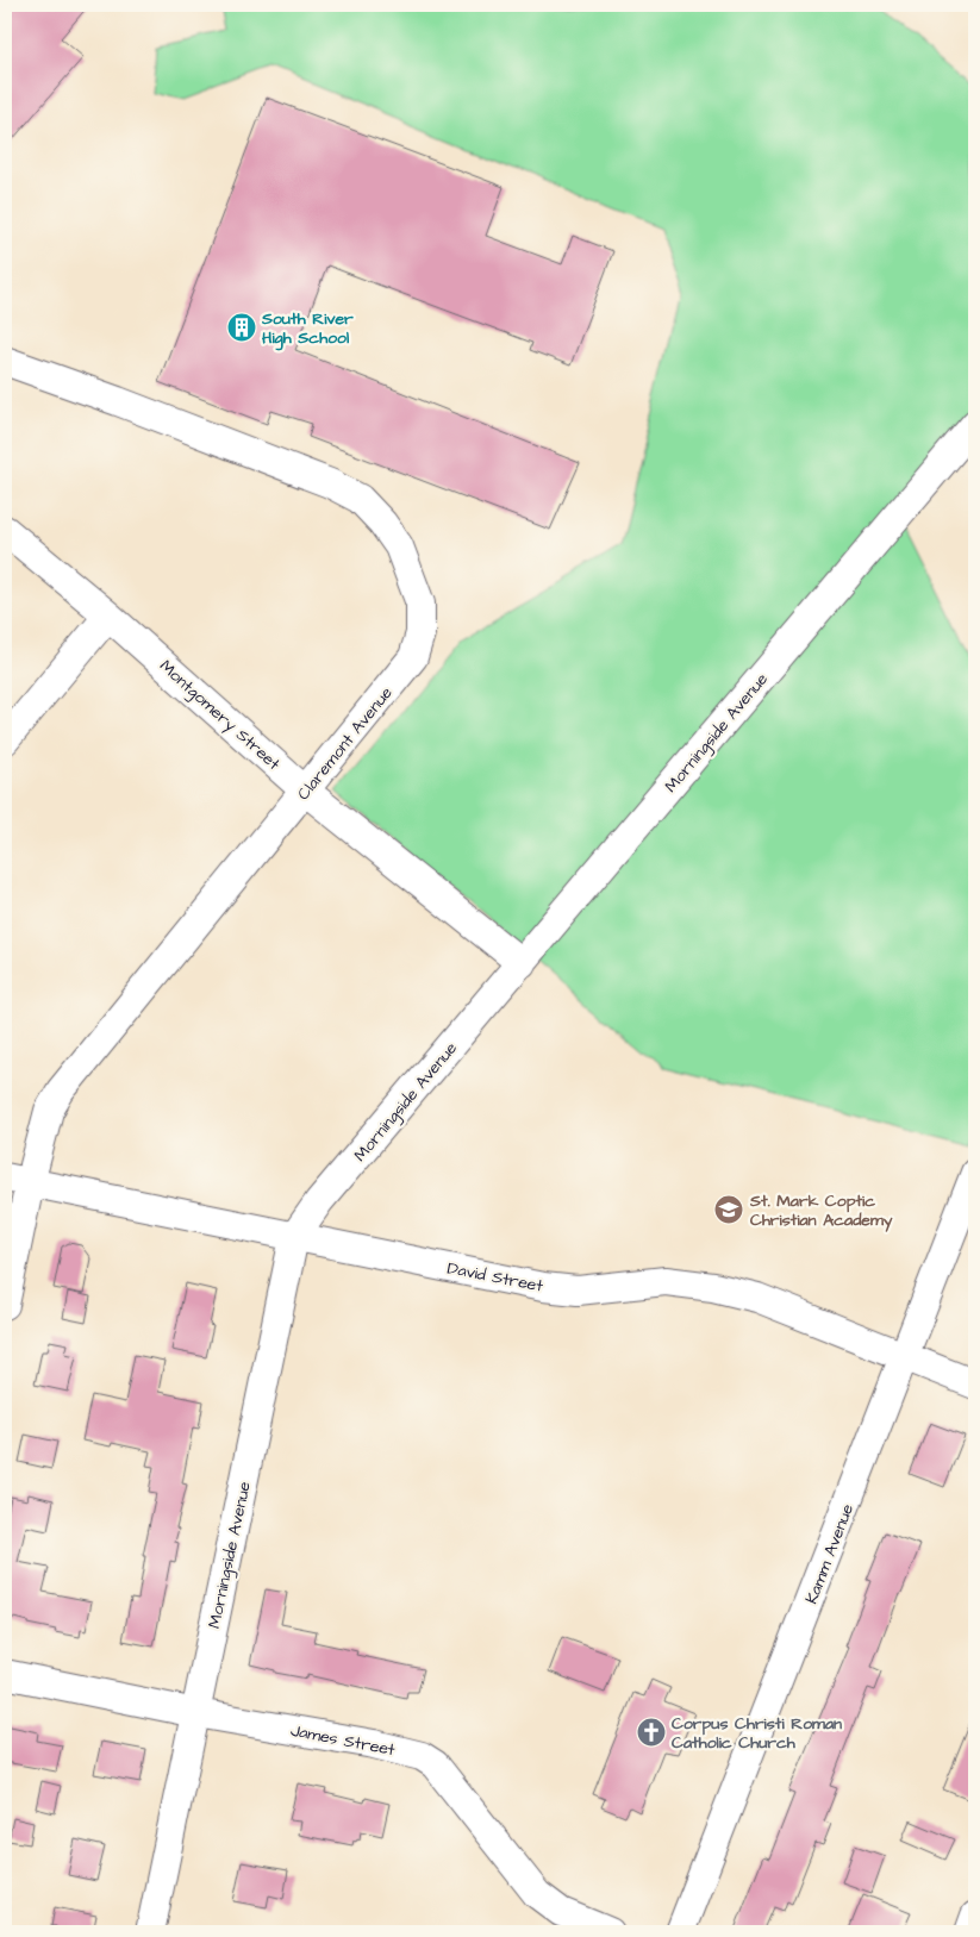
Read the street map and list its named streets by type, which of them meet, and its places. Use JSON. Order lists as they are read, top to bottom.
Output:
{
  "streets": {
    "street": [
      "Montgomery Street",
      "Morningside Avenue",
      "Claremont Avenue",
      "David Street",
      "Kamm Avenue",
      "James Street"
    ]
  },
  "crossings": [
    ["Montgomery Street", "Morningside Avenue"],
    ["Montgomery Street", "Claremont Avenue"],
    ["Morningside Avenue", "David Street"],
    ["Morningside Avenue", "James Street"],
    ["Claremont Avenue", "David Street"],
    ["David Street", "Kamm Avenue"]
  ],
  "places": {
    "building": ["South River High School"],
    "school or university": ["St. Mark Coptic Christian Academy"],
    "church": ["Corpus Christi Roman Catholic Church"]
  }
}
